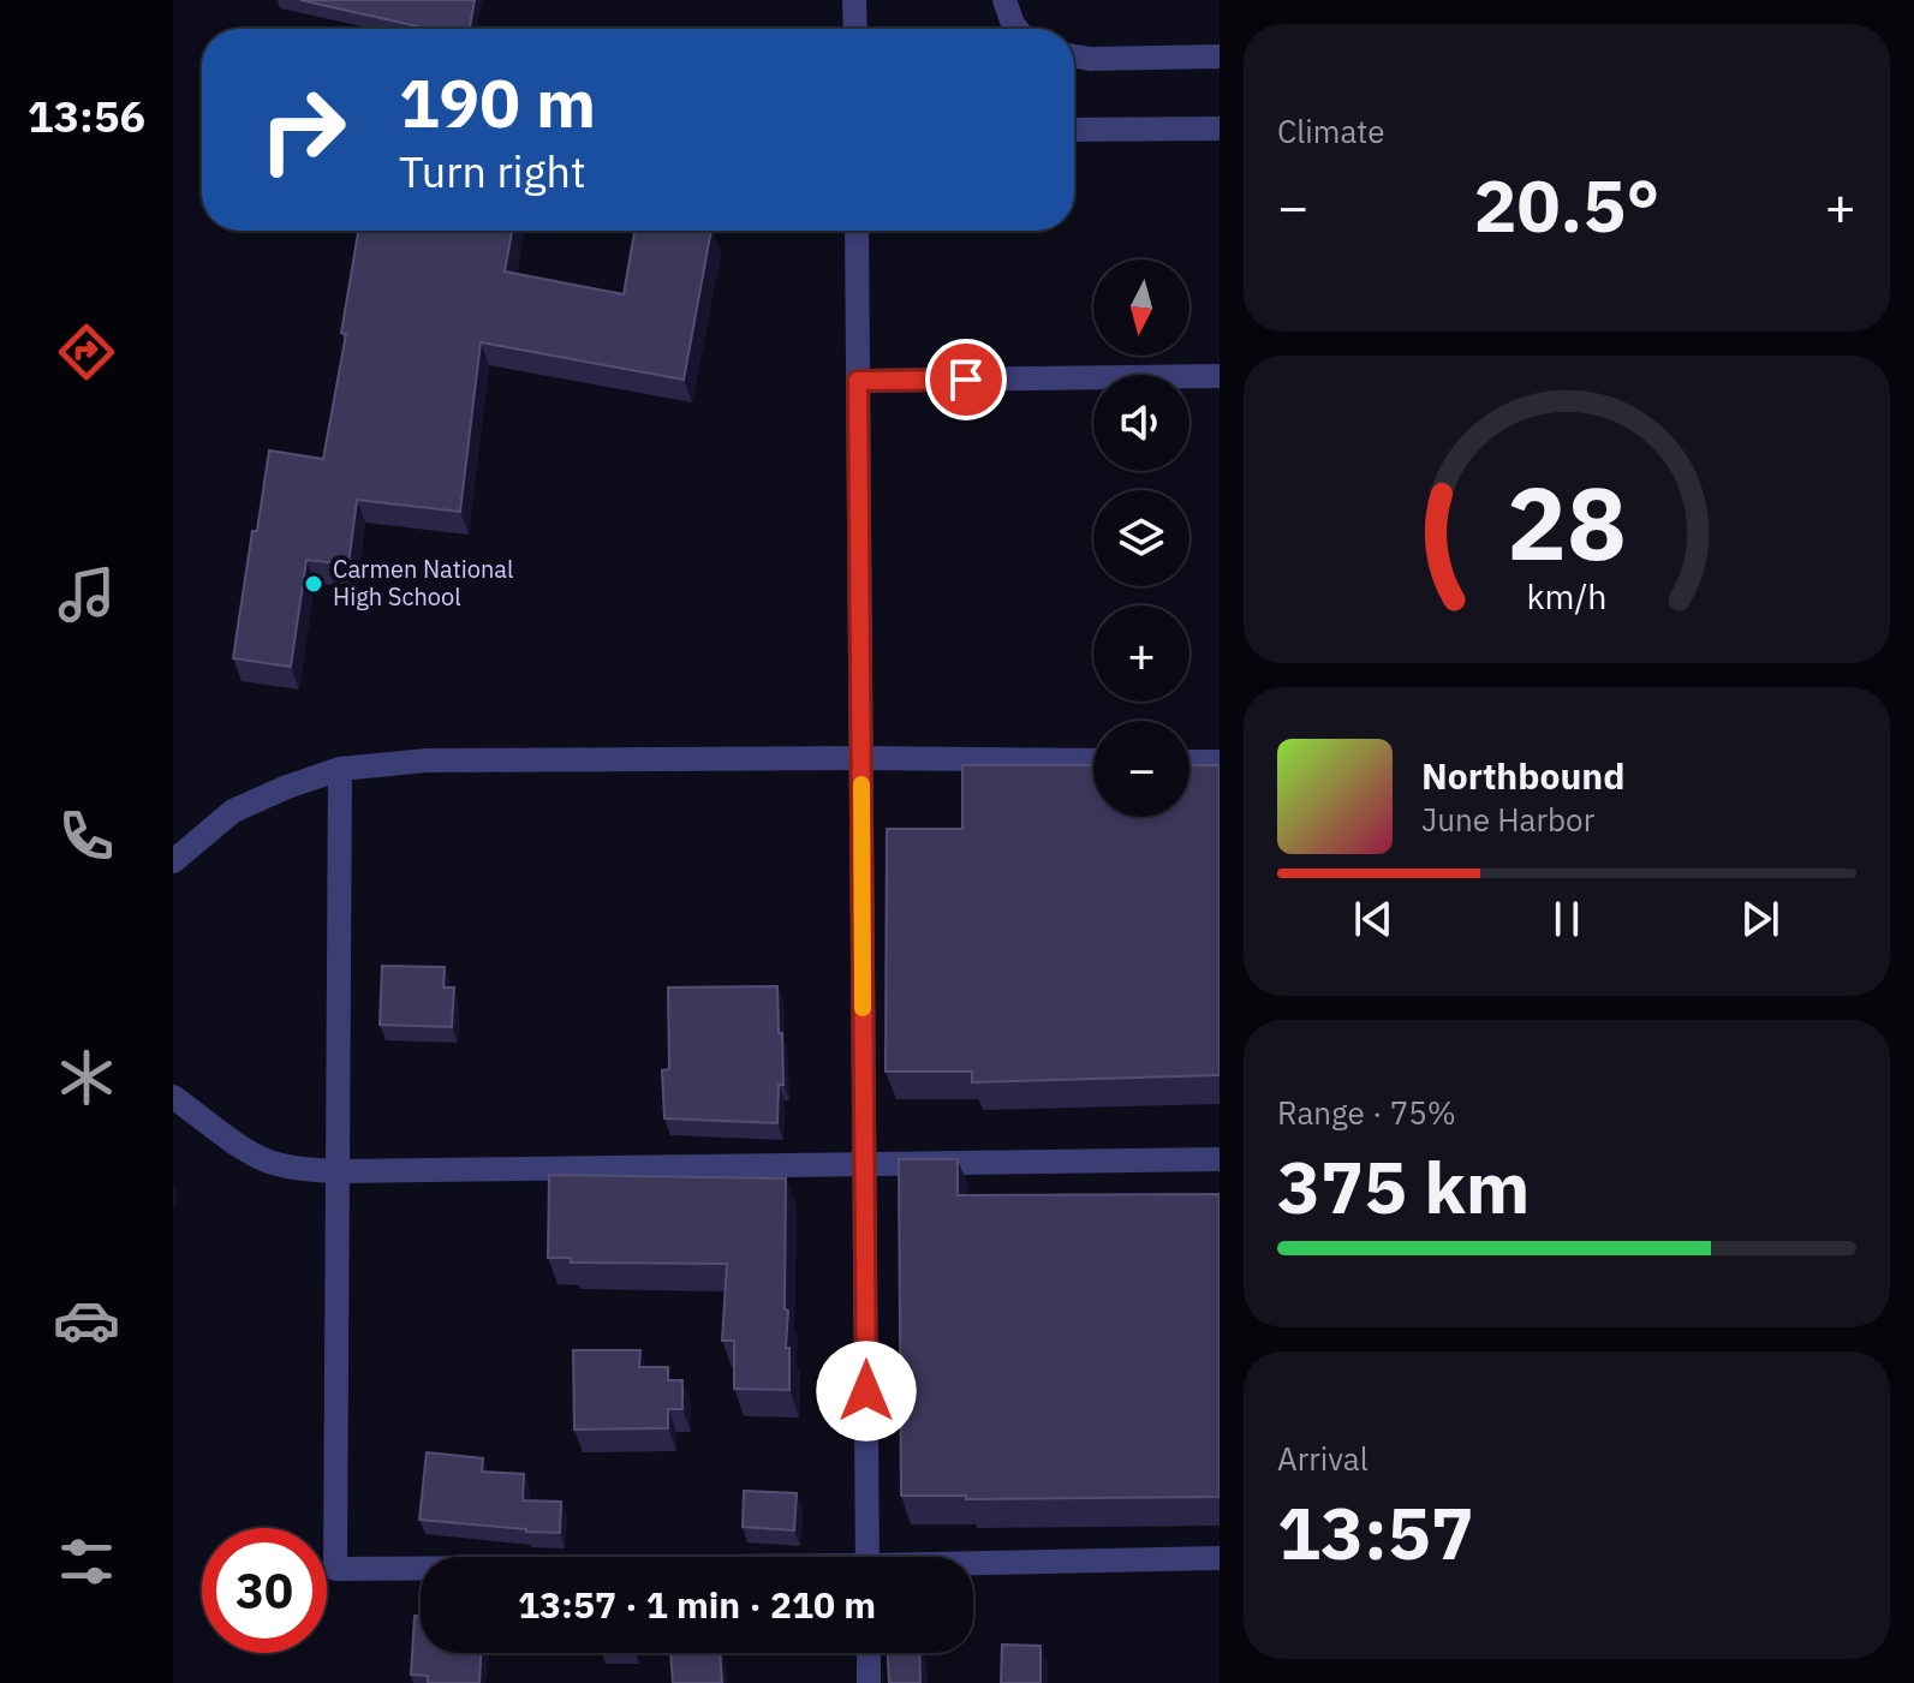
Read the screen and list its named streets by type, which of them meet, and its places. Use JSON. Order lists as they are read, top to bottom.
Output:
{
  "places": ["Carmen National High School"],
  "north": "bottom",
  "page": {
    "tabs": "13:56",
    "tile": [
      "Climate",
      ["Range · 75%", "375 km"],
      ["Arrival", "13:57"]
    ],
    "turn": ["190 m", "Turn right"],
    "heat": ["−", "20.5°", "+"],
    "map_buttons": ["+", "−"],
    "song": ["Northbound", "June Harbor"],
    "limit": "30",
    "trip": "13:57 · 1 min · 210 m",
    "gauge": ["28", "km/h"]
  }
}
